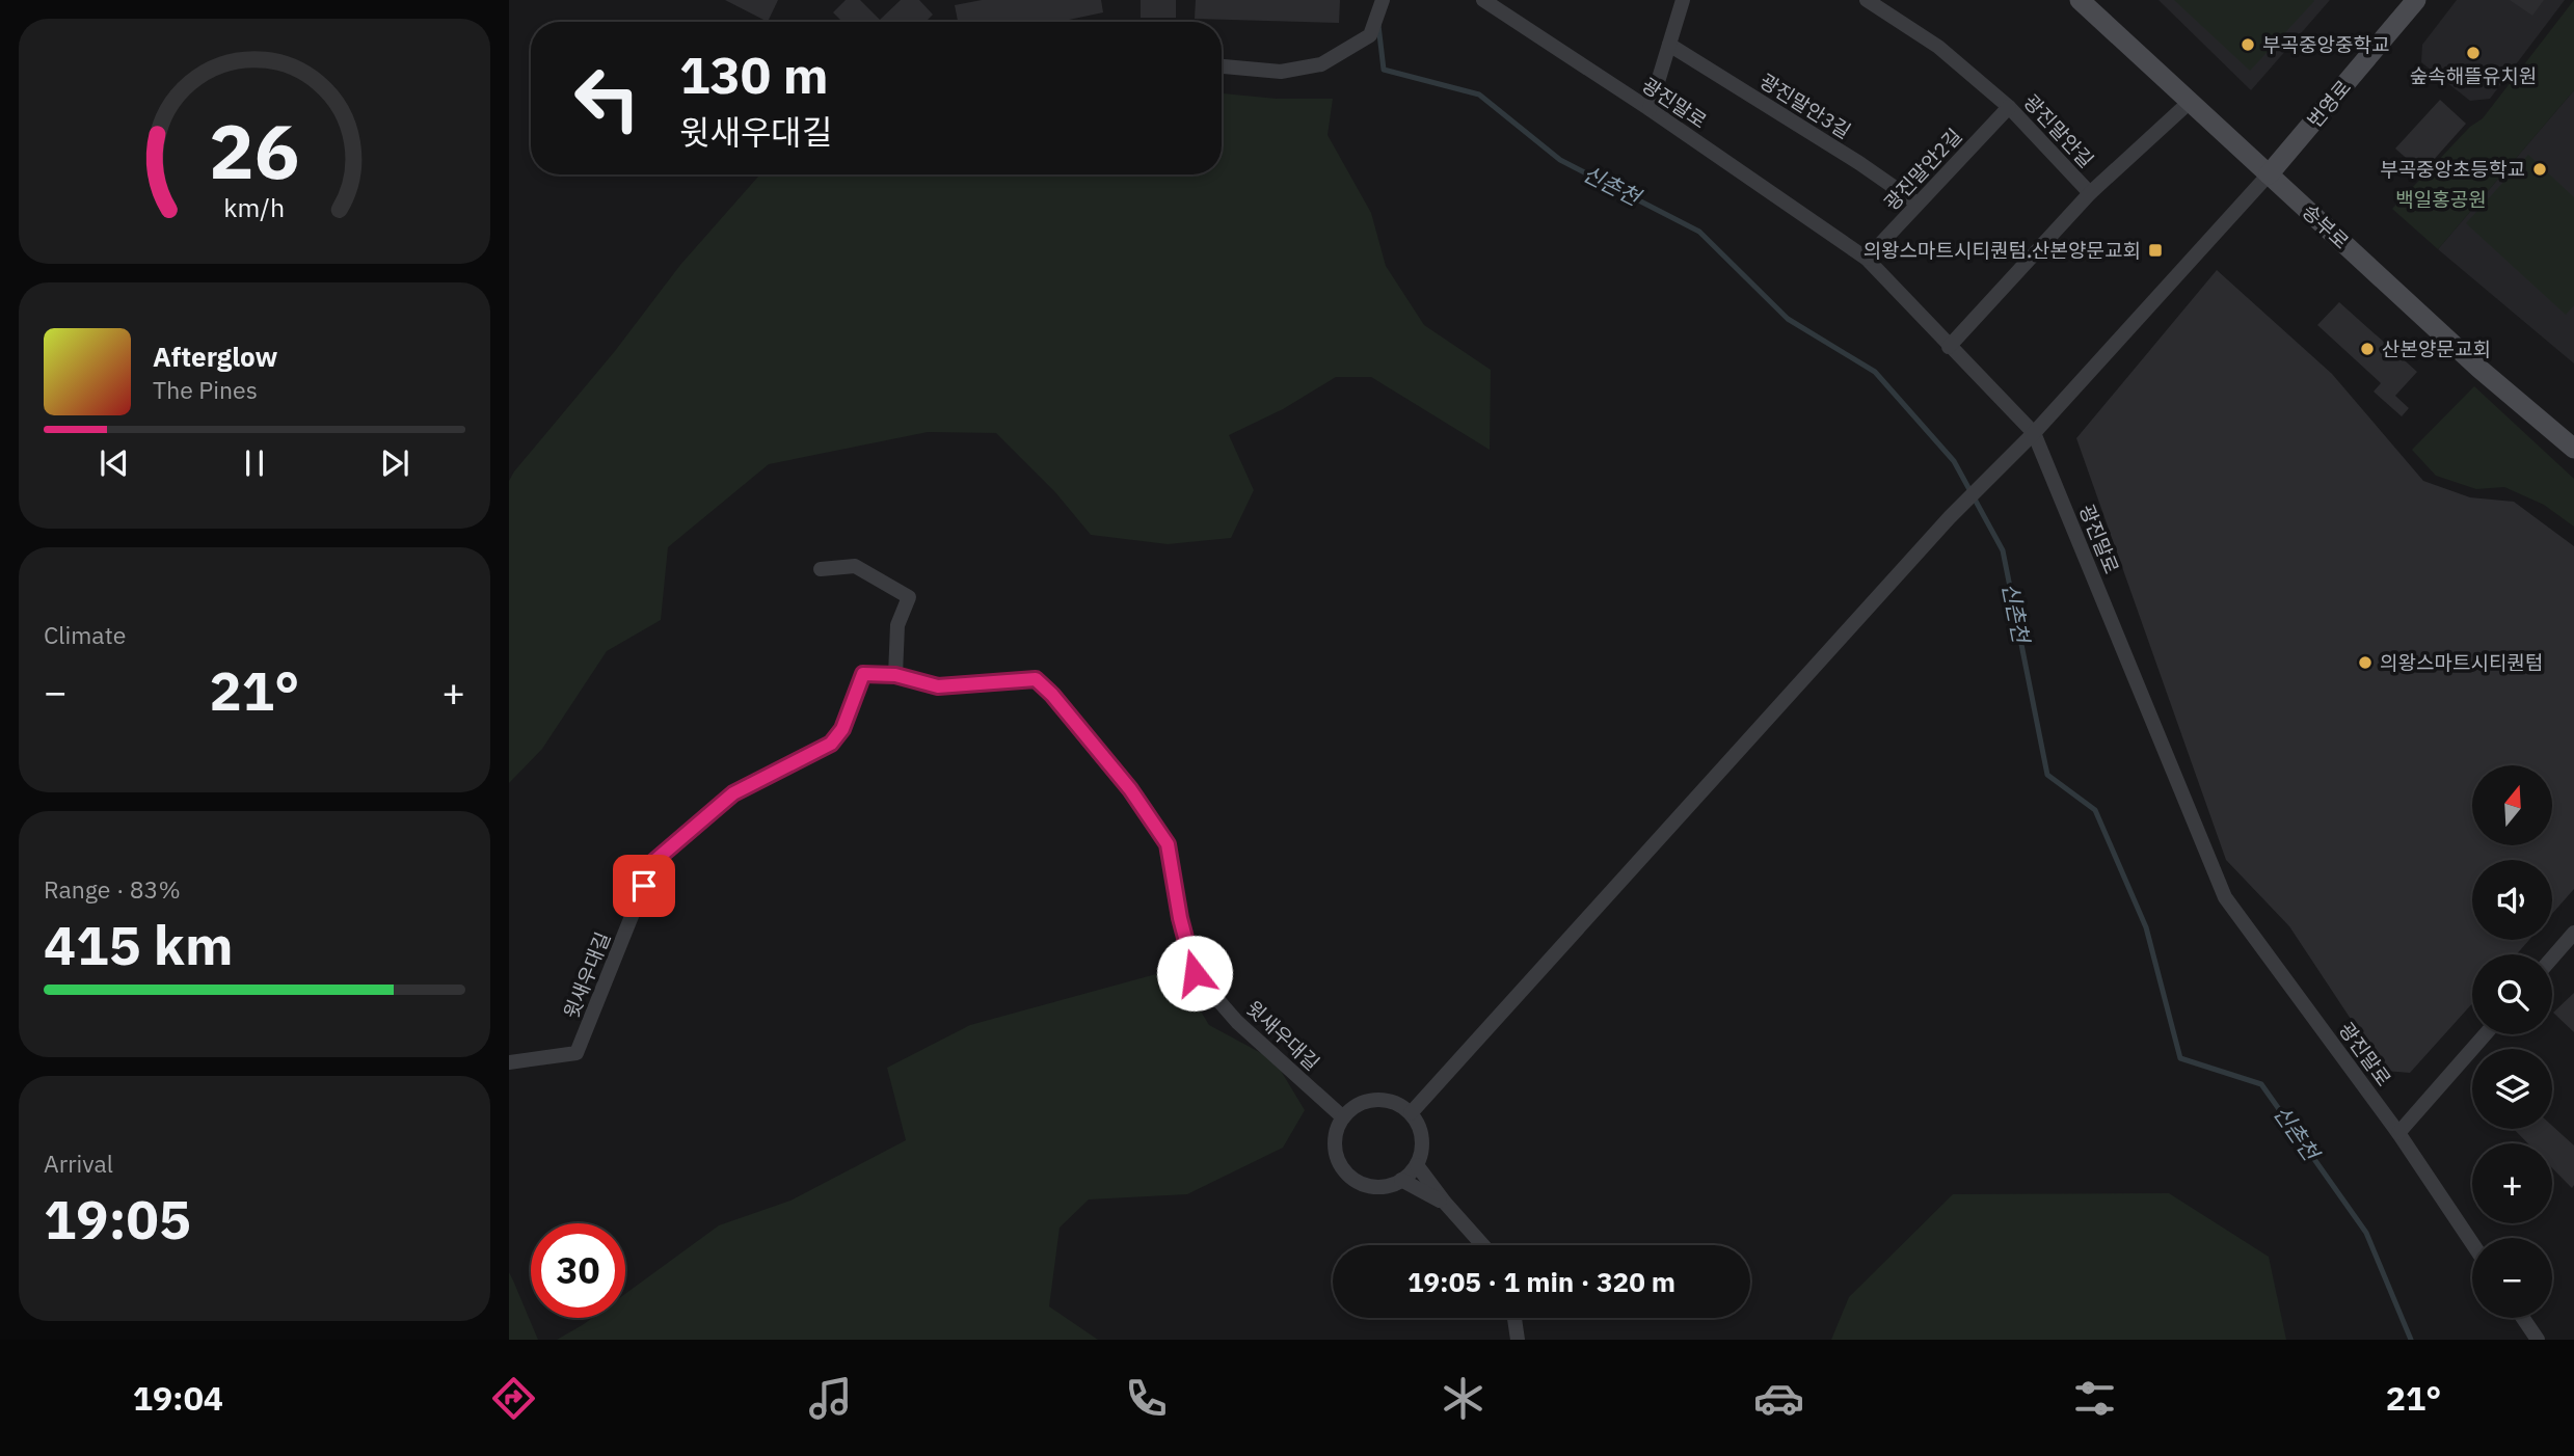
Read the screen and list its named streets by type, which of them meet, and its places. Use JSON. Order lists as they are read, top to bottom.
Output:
{
  "streets": {
    "street": [
      "광진말로",
      "번영로",
      "광진말안3길",
      "광진말안길",
      "광진말안2길",
      "송부로",
      "윗새우대길"
    ]
  },
  "crossings": [
    ["광진말로", "광진말안길"],
    ["광진말로", "광진말안2길"],
    ["번영로", "송부로"],
    ["광진말안3길", "광진말안2길"],
    ["광진말안길", "광진말안2길"]
  ],
  "water": ["신촌천"],
  "parks": ["백일홍공원"],
  "places": {
    "other": [
      "부곡중앙중학교",
      "숲속해뜰유치원",
      "부곡중앙초등학교",
      "산본양문교회",
      "의왕스마트시티퀀텀"
    ],
    "transit": ["의왕스마트시티퀀텀.산본양문교회"]
  },
  "north": "top",
  "page": {
    "turn": ["130 m", "윗새우대길"],
    "song": ["Afterglow", "The Pines"],
    "tile": [
      "Climate",
      ["Range · 83%", "415 km"],
      ["Arrival", "19:05"]
    ],
    "heat": ["−", "21°", "+"],
    "map_buttons": ["+", "−"],
    "limit": "30",
    "trip": "19:05 · 1 min · 320 m",
    "tabs": ["19:04", "21°"],
    "gauge": ["26", "km/h"]
  }
}
